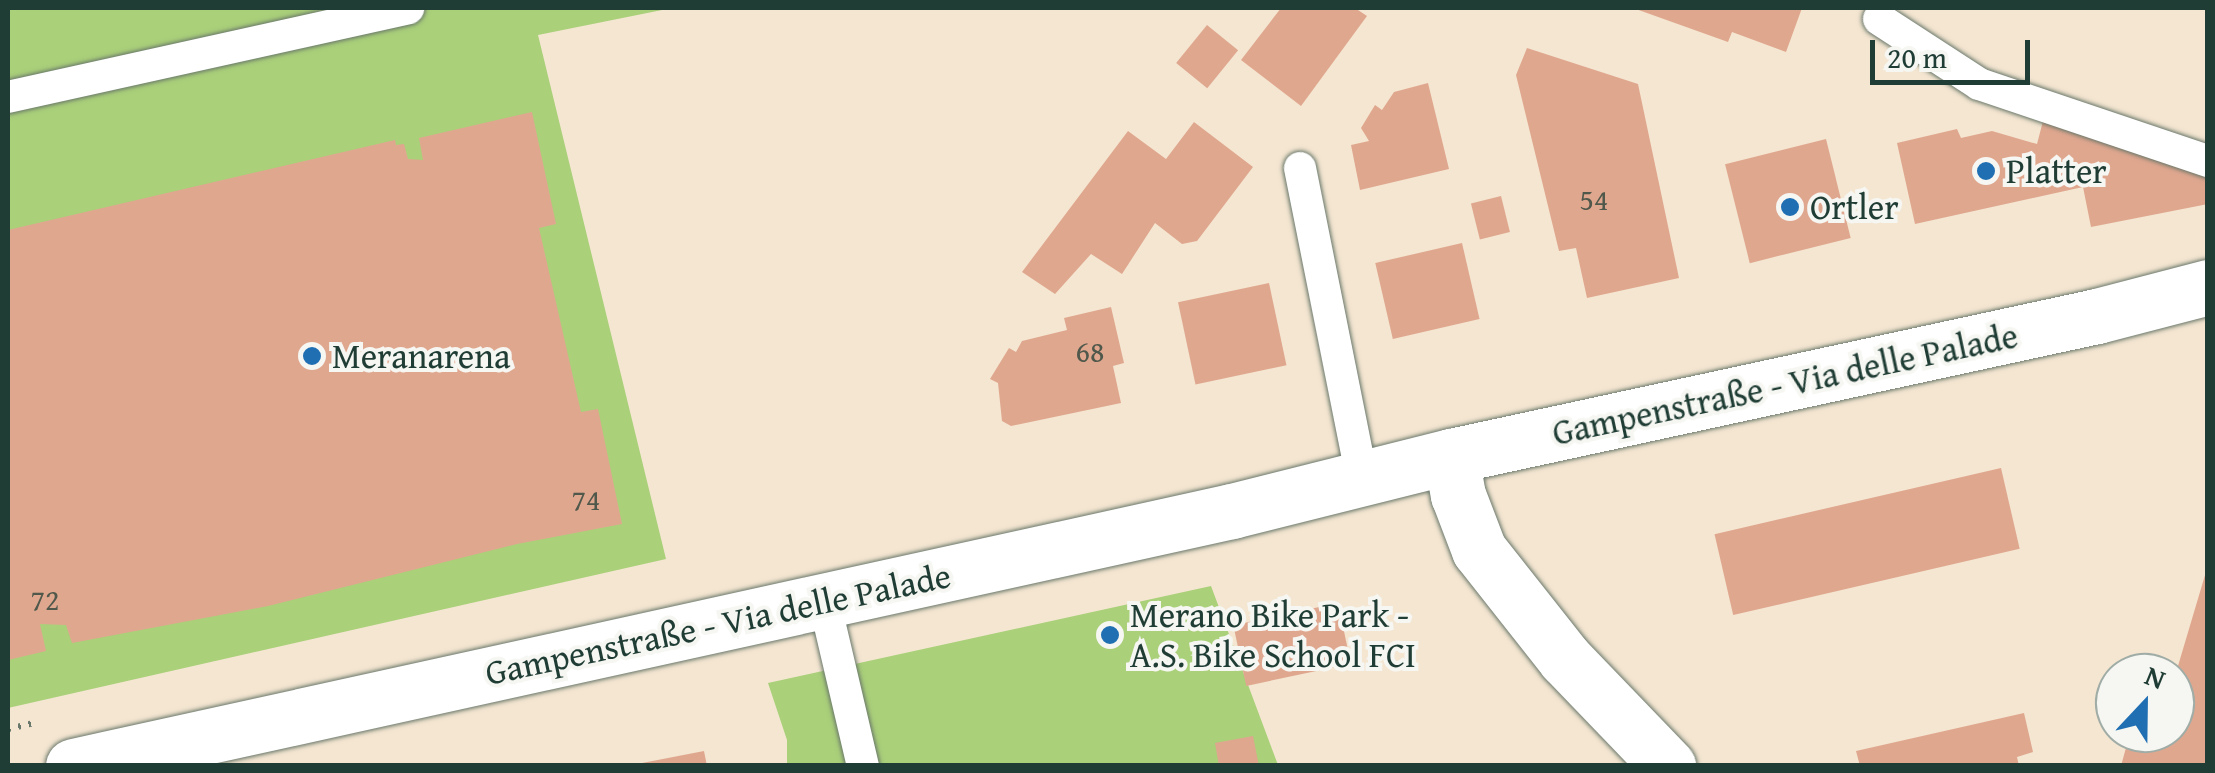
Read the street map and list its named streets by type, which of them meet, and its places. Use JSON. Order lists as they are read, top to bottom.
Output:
{
  "streets": {
    "main road": ["Gampenstraße - Via delle Palade"]
  },
  "places": [
    "Platter",
    "Ortler",
    "Meranarena",
    "Merano Bike Park - A.S. Bike School FCI"
  ],
  "house_numbers": [
    "54",
    "68",
    "74",
    "72"
  ],
  "scale_bar": "20 m",
  "north": "top"
}
